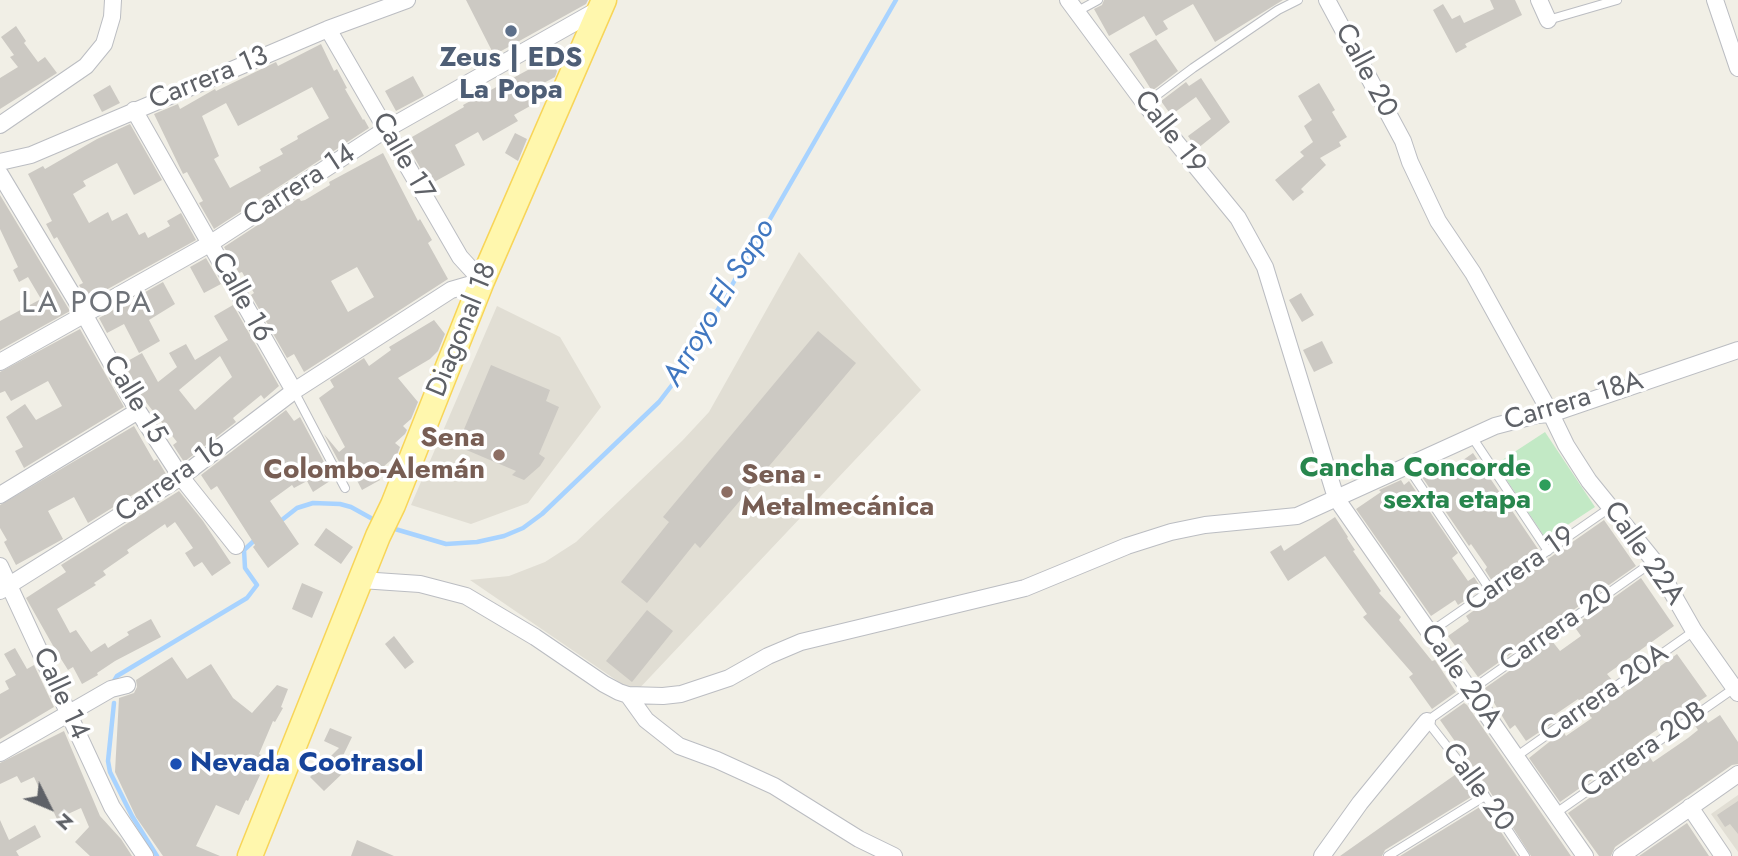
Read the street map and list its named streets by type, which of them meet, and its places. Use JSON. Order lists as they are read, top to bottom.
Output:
{
  "streets": {
    "main road": ["Diagonal 18"],
    "street": [
      "Calle 20",
      "Carrera 13",
      "Calle 19",
      "Calle 17",
      "Carrera 14",
      "Calle 16",
      "Calle 15",
      "Carrera 18A",
      "Carrera 16",
      "Calle 22A",
      "Calle 20A",
      "Calle 14"
    ],
    "lane": [
      "Carrera 19",
      "Carrera 20",
      "Carrera 20A",
      "Carrera 20B"
    ]
  },
  "crossings": [
    ["Calle 20", "Carrera 18A"],
    ["Calle 20", "Calle 22A"],
    ["Calle 20", "Carrera 20"],
    ["Carrera 13", "Calle 17"],
    ["Carrera 13", "Calle 16"],
    ["Calle 19", "Carrera 18A"],
    ["Calle 19", "Calle 20A"],
    ["Calle 17", "Carrera 14"],
    ["Calle 17", "Diagonal 18"],
    ["Calle 17", "Carrera 16"],
    ["Carrera 14", "Calle 16"],
    ["Carrera 14", "Diagonal 18"],
    ["Carrera 14", "Calle 15"],
    ["Calle 16", "Carrera 16"],
    ["Diagonal 18", "Carrera 16"],
    ["Calle 15", "Carrera 16"],
    ["Carrera 18A", "Calle 22A"],
    ["Carrera 18A", "Calle 20A"],
    ["Carrera 16", "Calle 14"],
    ["Calle 22A", "Carrera 19"],
    ["Calle 22A", "Carrera 20"],
    ["Calle 22A", "Carrera 20A"],
    ["Calle 22A", "Carrera 20B"],
    ["Carrera 19", "Calle 20A"],
    ["Carrera 20", "Calle 20A"],
    ["Calle 20A", "Carrera 20A"],
    ["Calle 20A", "Carrera 20B"]
  ],
  "districts": ["LA POPA"],
  "water": ["Arroyo El Sapo"],
  "places": [
    "Zeus | EDS La Popa",
    "Sena Colombo-Alemán",
    "Cancha Concorde sexta etapa",
    "Sena - Metalmecánica",
    "Nevada Cootrasol"
  ],
  "north": "bottom right"
}
